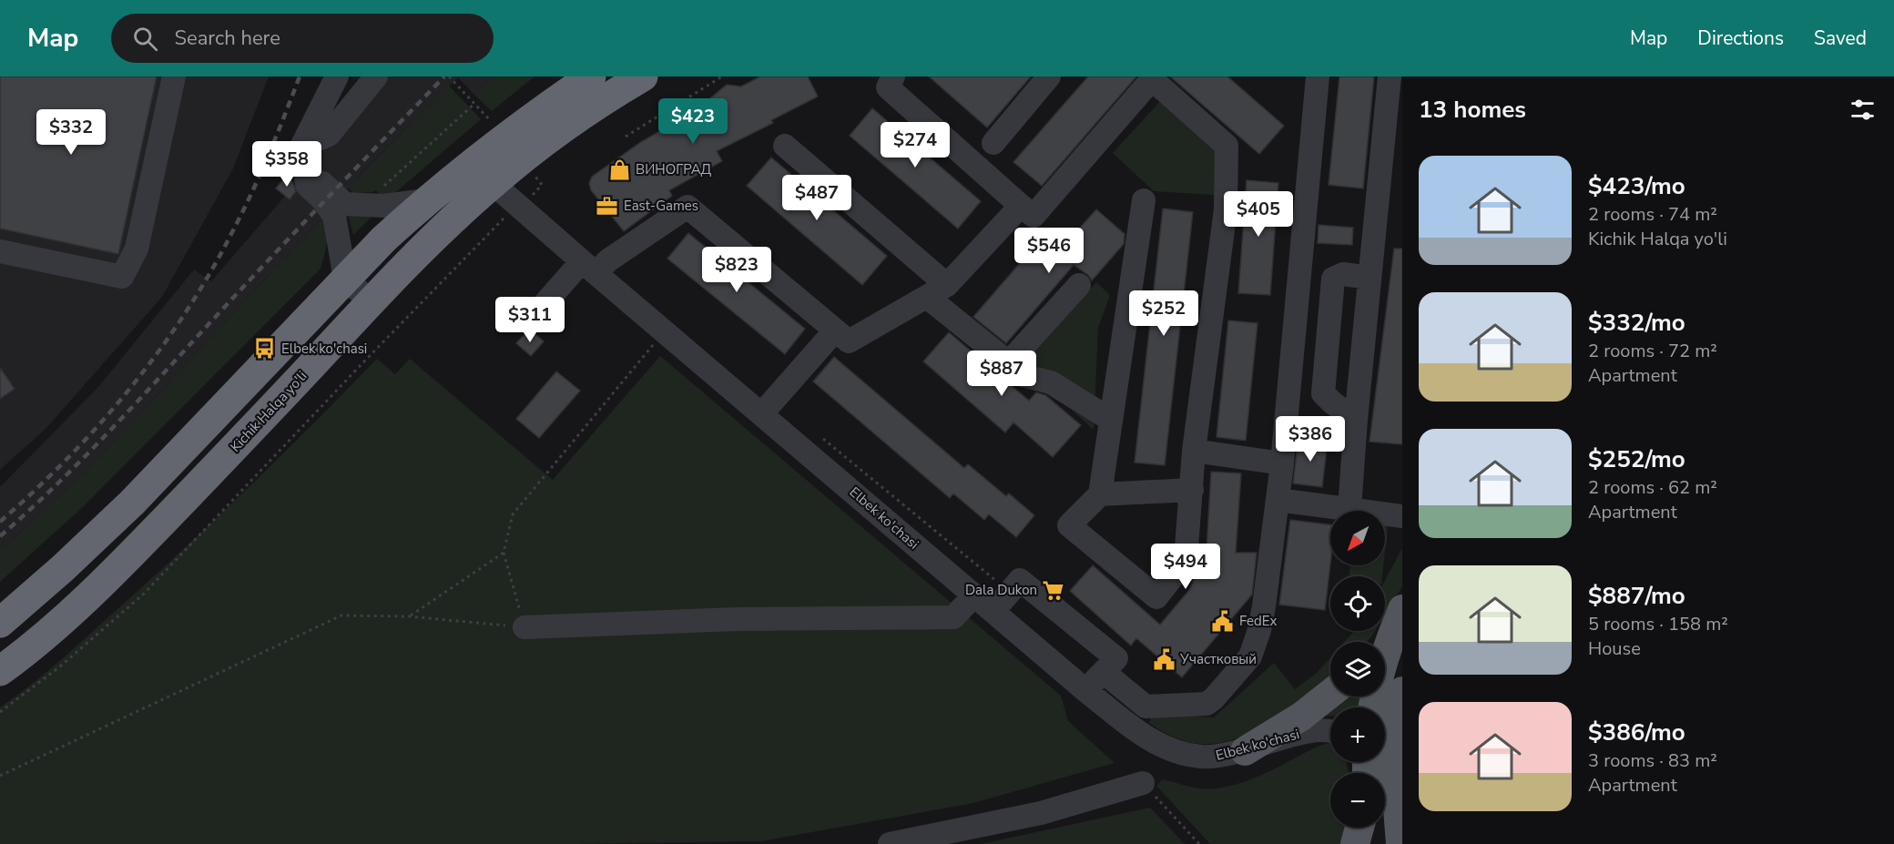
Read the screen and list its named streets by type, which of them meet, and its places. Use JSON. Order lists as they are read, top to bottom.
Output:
{
  "streets": {
    "highway": ["Kichik Halqa yo'li"],
    "street": ["Elbek ko'chasi"]
  },
  "crossings": [
    ["Kichik Halqa yo'li", "Elbek ko'chasi"]
  ],
  "places": {
    "shop": ["ВИНОГРАД"],
    "office": ["East-Games"],
    "bus stop": ["Elbek ko'chasi"],
    "supermarket": ["Dala Dukon"],
    "public building": ["FedEx", "Участковый"]
  },
  "north": "bottom left",
  "page": {
    "header": "Map",
    "search": "Search here",
    "nav": ["Map", "Directions", "Saved"],
    "heading": "13 homes",
    "price": [
      "$423",
      "$332",
      "$274",
      "$358",
      "$487",
      "$405",
      "$546",
      "$823",
      "$252",
      "$311",
      "$887",
      "$386",
      "$494"
    ],
    "list": [
      {
        "name": "$423/mo",
        "note": "2 rooms · 74 m² · Kichik Halqa yo'li"
      },
      {
        "name": "$332/mo",
        "note": "2 rooms · 72 m² · Apartment"
      },
      {
        "name": "$252/mo",
        "note": "2 rooms · 62 m² · Apartment"
      },
      {
        "name": "$887/mo",
        "note": "5 rooms · 158 m² · House"
      },
      {
        "name": "$386/mo",
        "note": "3 rooms · 83 m² · Apartment"
      }
    ],
    "map_buttons": ["+", "−"]
  }
}
